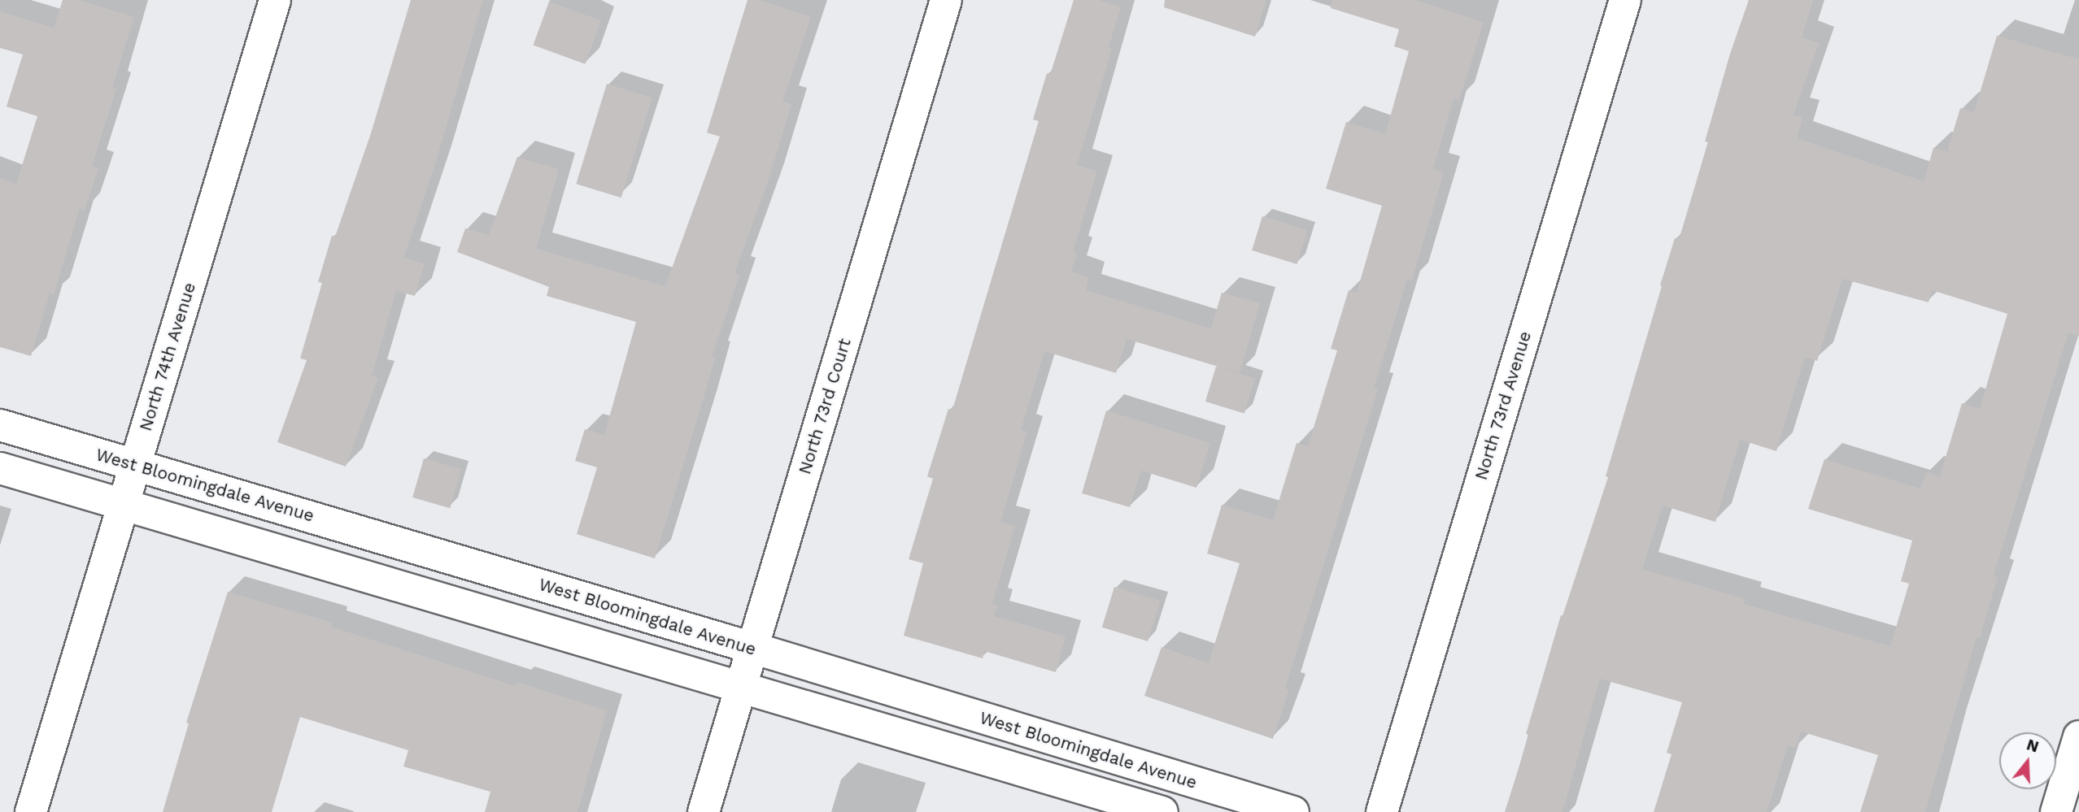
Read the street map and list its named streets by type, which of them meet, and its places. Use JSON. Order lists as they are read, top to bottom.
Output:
{
  "streets": {
    "street": [
      "North 74th Avenue",
      "North 73rd Avenue",
      "North 73rd Court",
      "West Bloomingdale Avenue"
    ]
  },
  "crossings": [
    ["North 74th Avenue", "West Bloomingdale Avenue"],
    ["North 73rd Court", "West Bloomingdale Avenue"]
  ],
  "north": "top"
}
